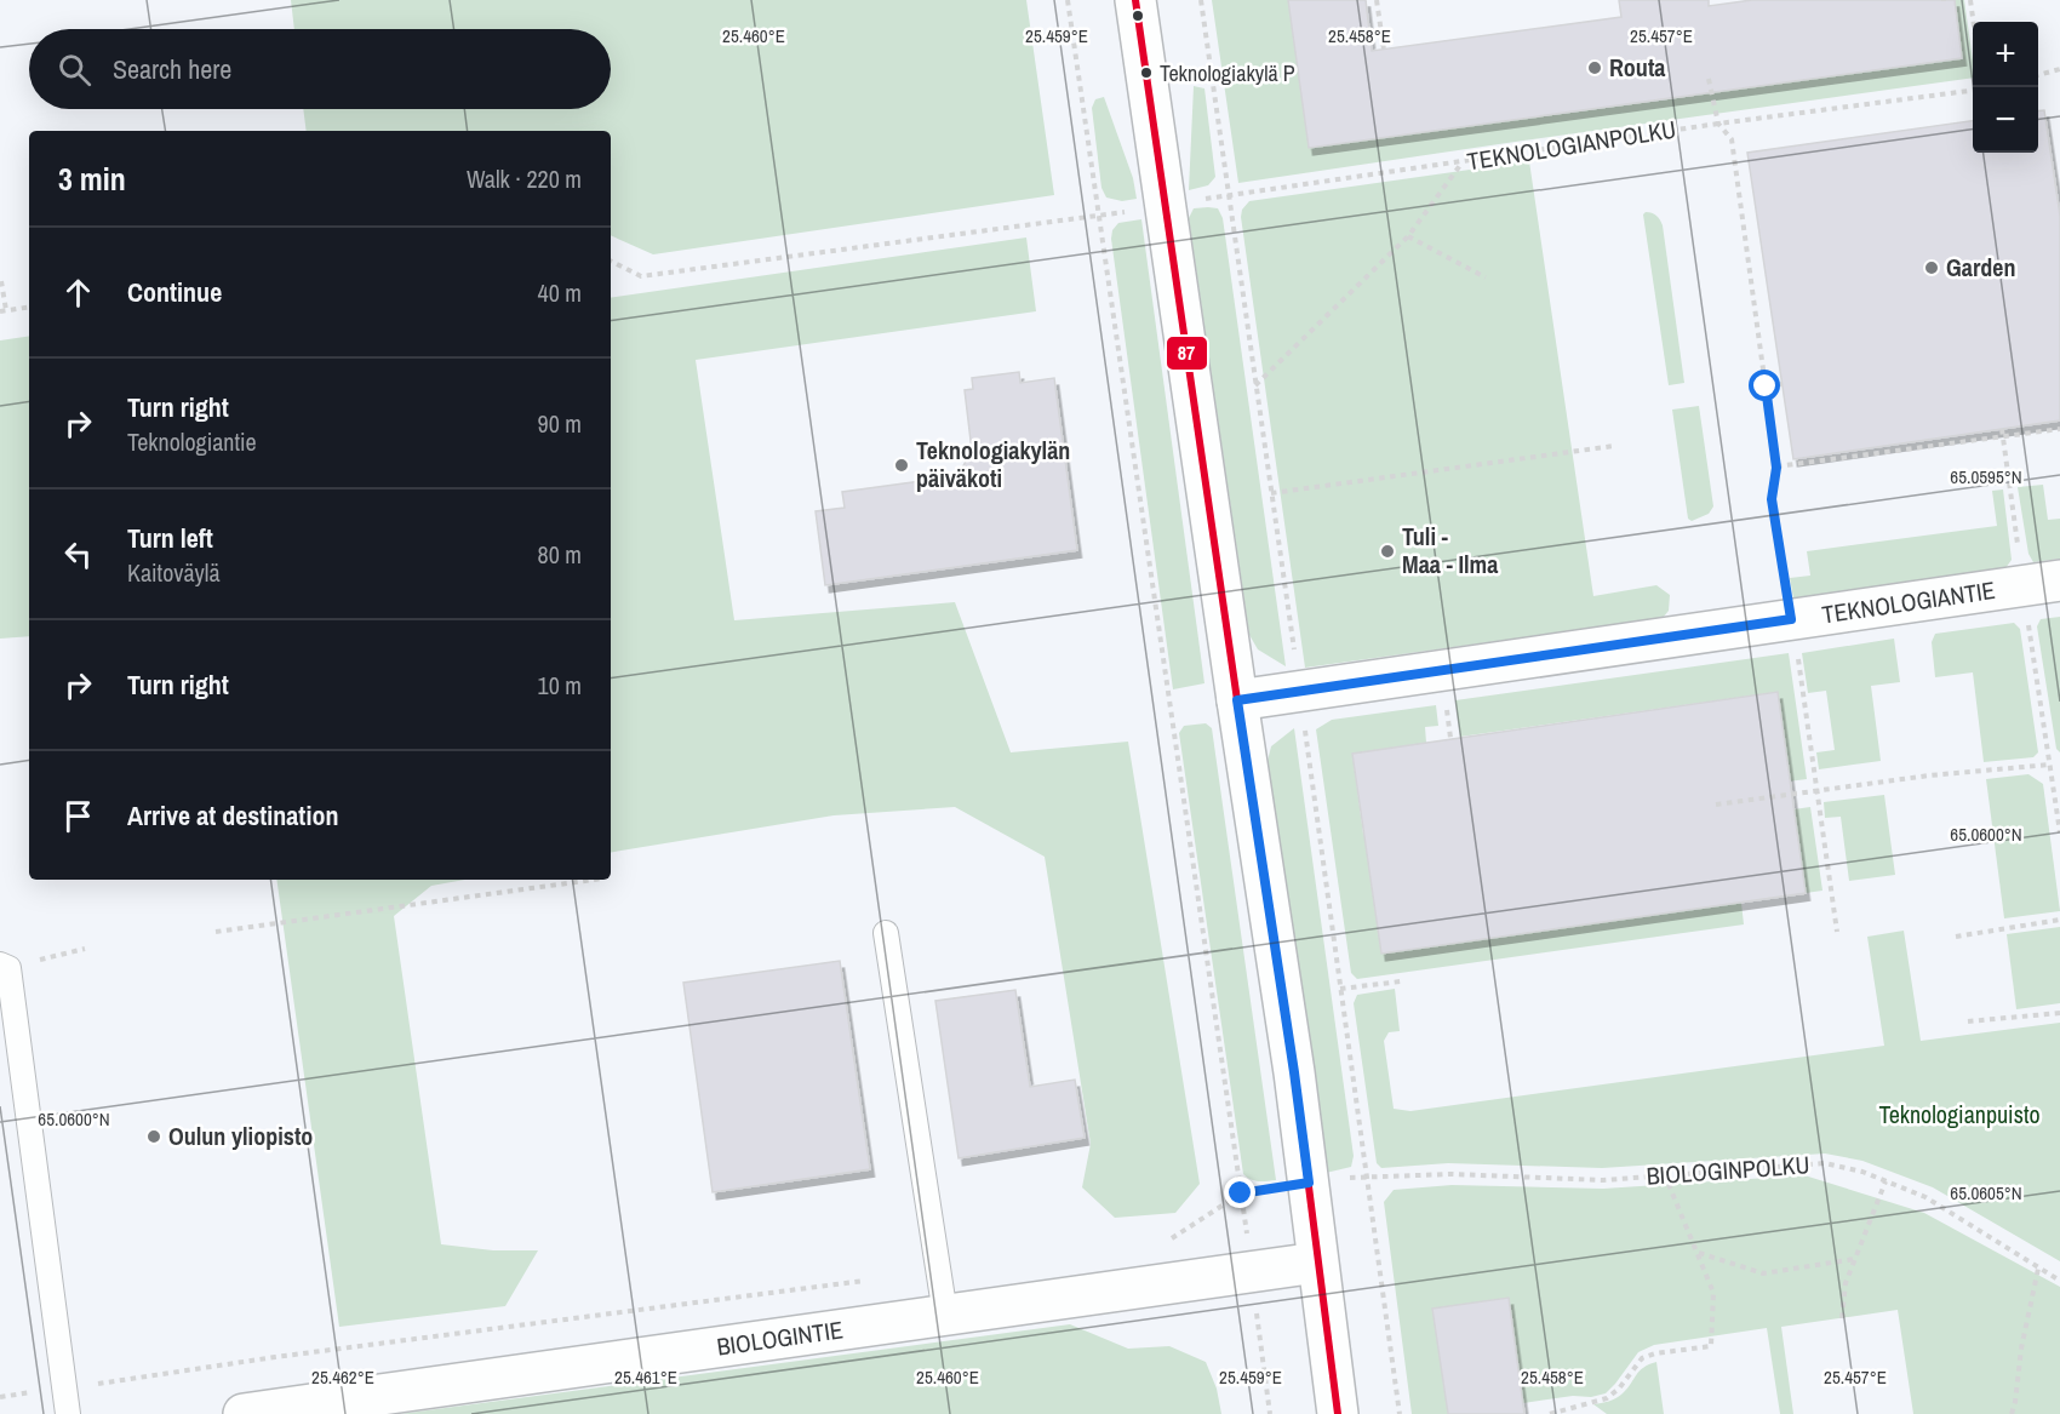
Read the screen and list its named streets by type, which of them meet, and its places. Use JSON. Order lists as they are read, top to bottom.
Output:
{
  "streets": {
    "street": ["TEKNOLOGIANTIE", "BIOLOGINTIE"],
    "path": ["TEKNOLOGIANPOLKU", "BIOLOGINPOLKU"]
  },
  "parks": ["Teknologianpuisto"],
  "places": [
    "Routa",
    "Teknologiakylä P",
    "Garden",
    "Teknologiakylän päiväkoti",
    "Tuli - Maa - Ilma",
    "Oulun yliopisto"
  ],
  "lines": ["transit line 87"],
  "page": {
    "map_buttons": ["+", "−"],
    "search": "Search here",
    "heading": ["3 min", "Walk · 220 m"],
    "list": [
      ["Continue", "40 m"],
      ["Turn right", "Teknologiantie", "90 m"],
      ["Turn left", "Kaitoväylä", "80 m"],
      ["Turn right", "10 m"],
      "Arrive at destination"
    ]
  },
  "coordinates": [
    "25.460°E",
    "25.459°E",
    "25.458°E",
    "25.457°E",
    "65.0595°N",
    "65.0600°N",
    "65.0605°N",
    "25.462°E",
    "25.461°E"
  ]
}
